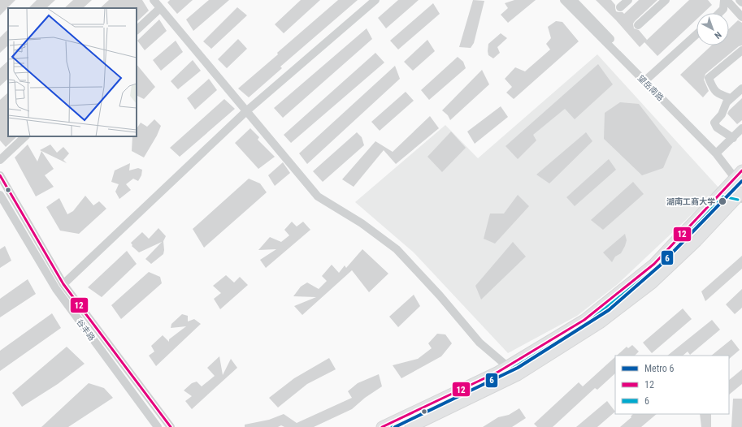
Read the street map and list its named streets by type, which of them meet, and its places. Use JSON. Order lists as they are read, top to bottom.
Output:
{
  "streets": {
    "street": ["望岳南路", "谷丰路"]
  },
  "places": ["湖南工商大学"],
  "lines": ["transit line 12", "metro line 6", "transit line 6"],
  "legend": ["Metro 6", "12", "6"],
  "north": "bottom right"
}
